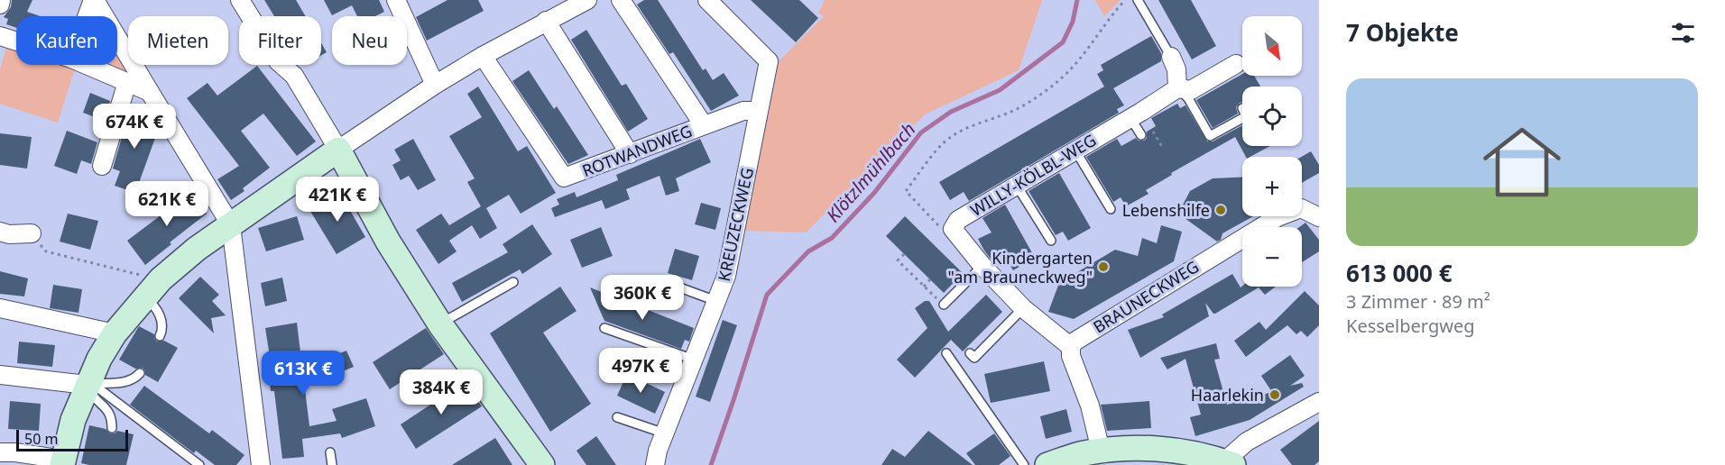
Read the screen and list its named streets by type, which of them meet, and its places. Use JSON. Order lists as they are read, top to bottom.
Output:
{
  "streets": {
    "street": [
      "ROTWANDWEG",
      "WILLY-KÖLBL-WEG",
      "KREUZECKWEG",
      "BRAUNECKWEG"
    ]
  },
  "crossings": [
    ["ROTWANDWEG", "KREUZECKWEG"]
  ],
  "water": ["Klötzlmühlbach"],
  "places": ["Lebenshilfe", "Kindergarten \"am Brauneckweg\"", "Haarlekin"],
  "scale_bar": "50 m",
  "north": "bottom right",
  "page": {
    "heading": "7 Objekte",
    "map_buttons": ["+", "−"],
    "chip": [
      "Kaufen",
      "Mieten",
      "Filter",
      "Neu"
    ],
    "list": [
      {
        "name": "613 000 €",
        "note": "3 Zimmer · 89 m² · Kesselbergweg"
      }
    ],
    "price": [
      "674K €",
      "421K €",
      "621K €",
      "360K €",
      "497K €",
      "613K €",
      "384K €"
    ],
    "scale": "50 m"
  }
}
